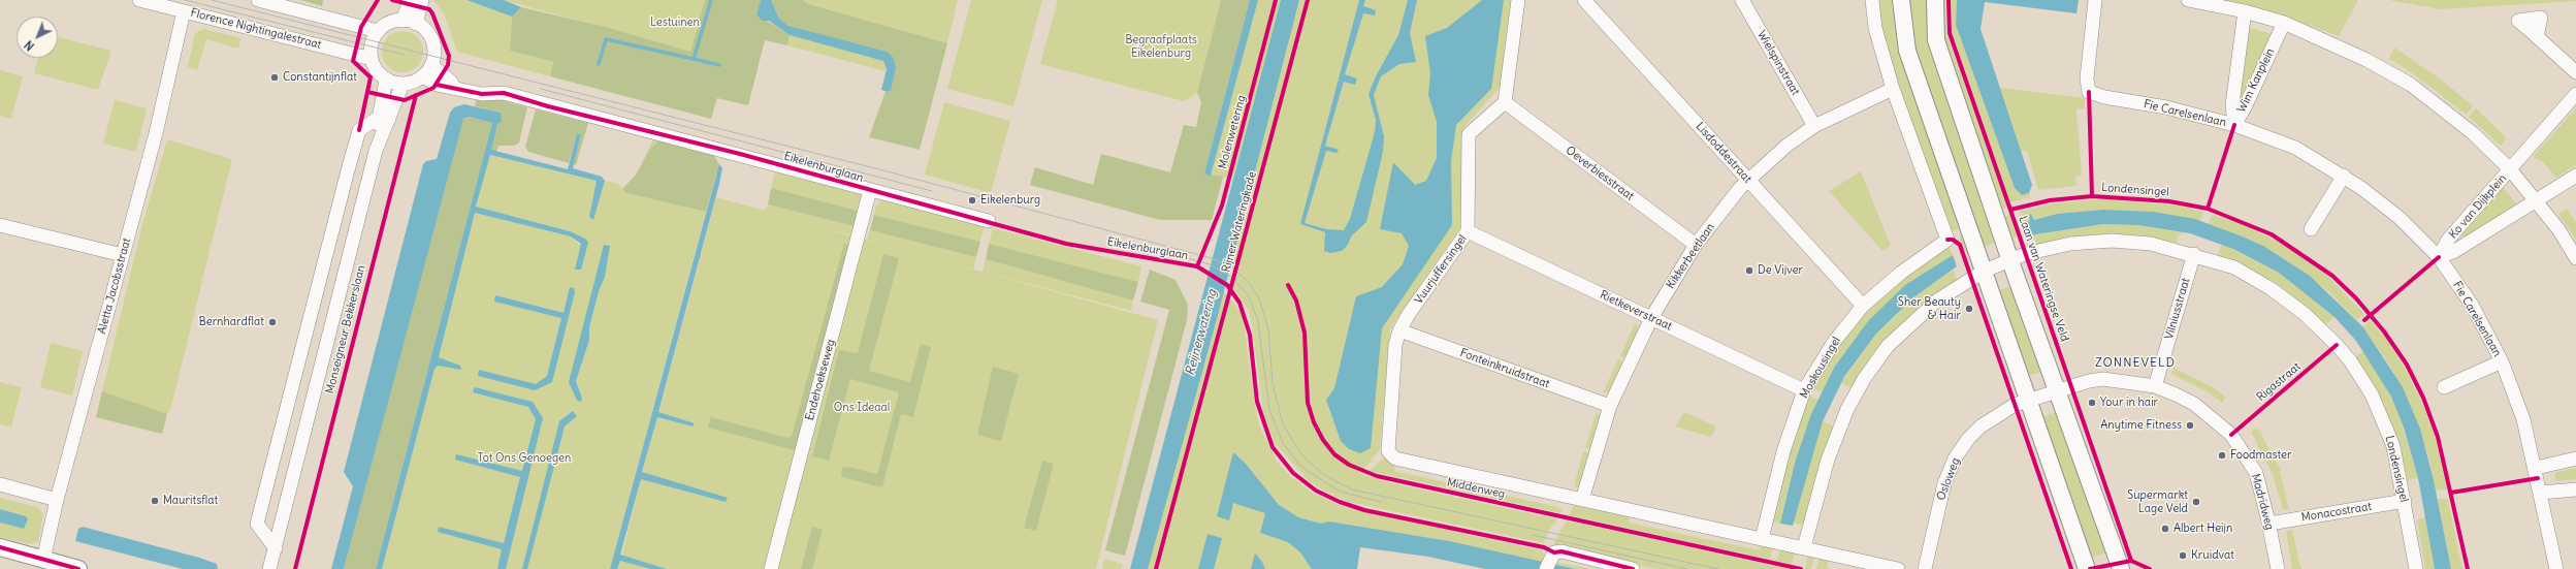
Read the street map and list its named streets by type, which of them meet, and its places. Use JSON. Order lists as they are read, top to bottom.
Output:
{
  "streets": {
    "street": [
      "Florence Nightingalestraat",
      "Wielspinstraat",
      "Wim Kanplein",
      "Fie Carelsenlaan",
      "Lisdoddestraat",
      "Eikelenburglaan",
      "Oeverbiesstraat",
      "Londensingel",
      "Ko van Dijkplein",
      "Kikkerbeetlaan",
      "Vuurjuffersingel",
      "Aletta Jacobsstraat",
      "Vilniusstraat",
      "Rietkeverstraat",
      "Monseigneur Bekkerslaan",
      "Moskousingel",
      "Fonteinkruidstraat",
      "Endehoekseweg",
      "Osloweg",
      "Middenweg",
      "Madridweg",
      "Monacostraat"
    ],
    "cycle path": [
      "Molenwetering",
      "Rijner Wateringkade",
      "Laan van Wateringse Veld",
      "Rigastraat"
    ]
  },
  "crossings": [
    ["Florence Nightingalestraat", "Eikelenburglaan"],
    ["Florence Nightingalestraat", "Aletta Jacobsstraat"],
    ["Florence Nightingalestraat", "Monseigneur Bekkerslaan"],
    ["Wielspinstraat", "Kikkerbeetlaan"],
    ["Wim Kanplein", "Fie Carelsenlaan"],
    ["Fie Carelsenlaan", "Ko van Dijkplein"],
    ["Lisdoddestraat", "Kikkerbeetlaan"],
    ["Lisdoddestraat", "Moskousingel"],
    ["Eikelenburglaan", "Monseigneur Bekkerslaan"],
    ["Eikelenburglaan", "Endehoekseweg"],
    ["Oeverbiesstraat", "Kikkerbeetlaan"],
    ["Oeverbiesstraat", "Vuurjuffersingel"],
    ["Londensingel", "Vilniusstraat"],
    ["Londensingel", "Monacostraat"],
    ["Kikkerbeetlaan", "Rietkeverstraat"],
    ["Kikkerbeetlaan", "Moskousingel"],
    ["Kikkerbeetlaan", "Fonteinkruidstraat"],
    ["Kikkerbeetlaan", "Middenweg"],
    ["Vuurjuffersingel", "Rietkeverstraat"],
    ["Vuurjuffersingel", "Fonteinkruidstraat"],
    ["Vuurjuffersingel", "Middenweg"],
    ["Vilniusstraat", "Madridweg"],
    ["Rietkeverstraat", "Moskousingel"],
    ["Moskousingel", "Middenweg"],
    ["Madridweg", "Monacostraat"]
  ],
  "districts": ["ZONNEVELD"],
  "water": ["Reijnerwatering"],
  "parks": [
    "Lestuinen",
    "Begraafplaats Eikelenburg",
    "Ons Ideaal",
    "Tot Ons Genoegen"
  ],
  "places": [
    "Constantijnflat",
    "Eikelenburg",
    "De Vijver",
    "Sher Beauty & Hair",
    "Bernhardflat",
    "Your in hair",
    "Anytime Fitness",
    "Foodmaster",
    "Mauritsflat",
    "Supermarkt Lage Veld",
    "Albert Heijn",
    "Kruidvat"
  ],
  "north": "bottom left"
}
